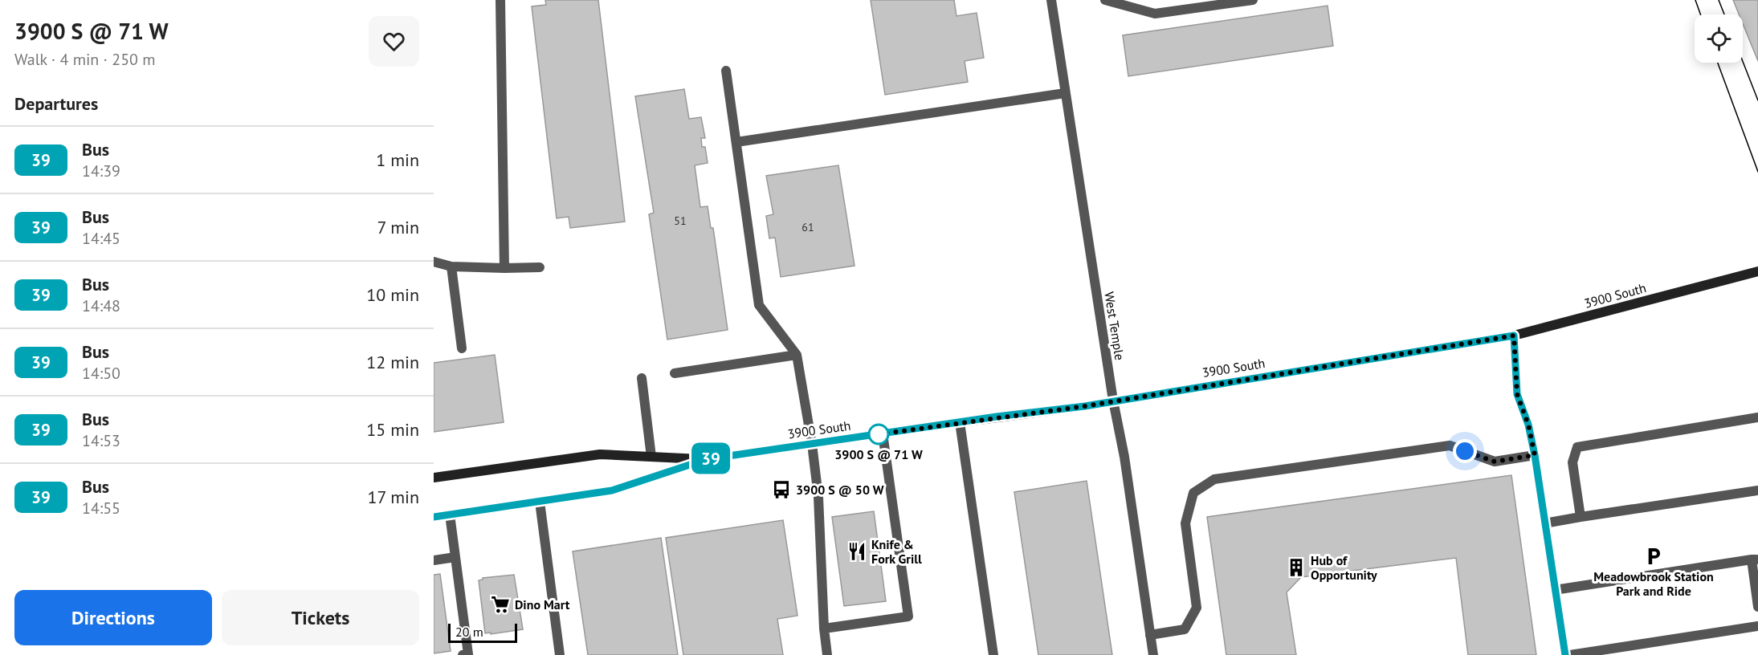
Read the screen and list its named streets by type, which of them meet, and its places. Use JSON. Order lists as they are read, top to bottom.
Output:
{
  "streets": {
    "main road": ["3900 South"],
    "street": ["West Temple"]
  },
  "crossings": [
    ["3900 South", "West Temple"]
  ],
  "places": {
    "other": ["3900 S @ 71 W"],
    "bus stop": ["3900 S @ 50 W"],
    "restaurant": ["Knife & Fork Grill"],
    "parking": ["Meadowbrook Station Park and Ride"],
    "building": ["Hub of Opportunity"],
    "supermarket": ["Dino Mart"]
  },
  "lines": ["bus line 39"],
  "house_numbers": ["51", "61"],
  "scale_bar": "20 m",
  "page": {
    "heading": [
      ["3900 S @ 71 W", "Walk · 4 min · 250 m"],
      "Departures"
    ],
    "on_map": "39",
    "list": [
      {
        "mark": "39",
        "name": "Bus",
        "note": "14:39",
        "value": "1 min"
      },
      {
        "mark": "39",
        "name": "Bus",
        "note": "14:45",
        "value": "7 min"
      },
      {
        "mark": "39",
        "name": "Bus",
        "note": "14:48",
        "value": "10 min"
      },
      {
        "mark": "39",
        "name": "Bus",
        "note": "14:50",
        "value": "12 min"
      },
      {
        "mark": "39",
        "name": "Bus",
        "note": "14:53",
        "value": "15 min"
      },
      {
        "mark": "39",
        "name": "Bus",
        "note": "14:55",
        "value": "17 min"
      }
    ],
    "buttons": ["Directions", "Tickets"],
    "scale": "20 m"
  }
}
